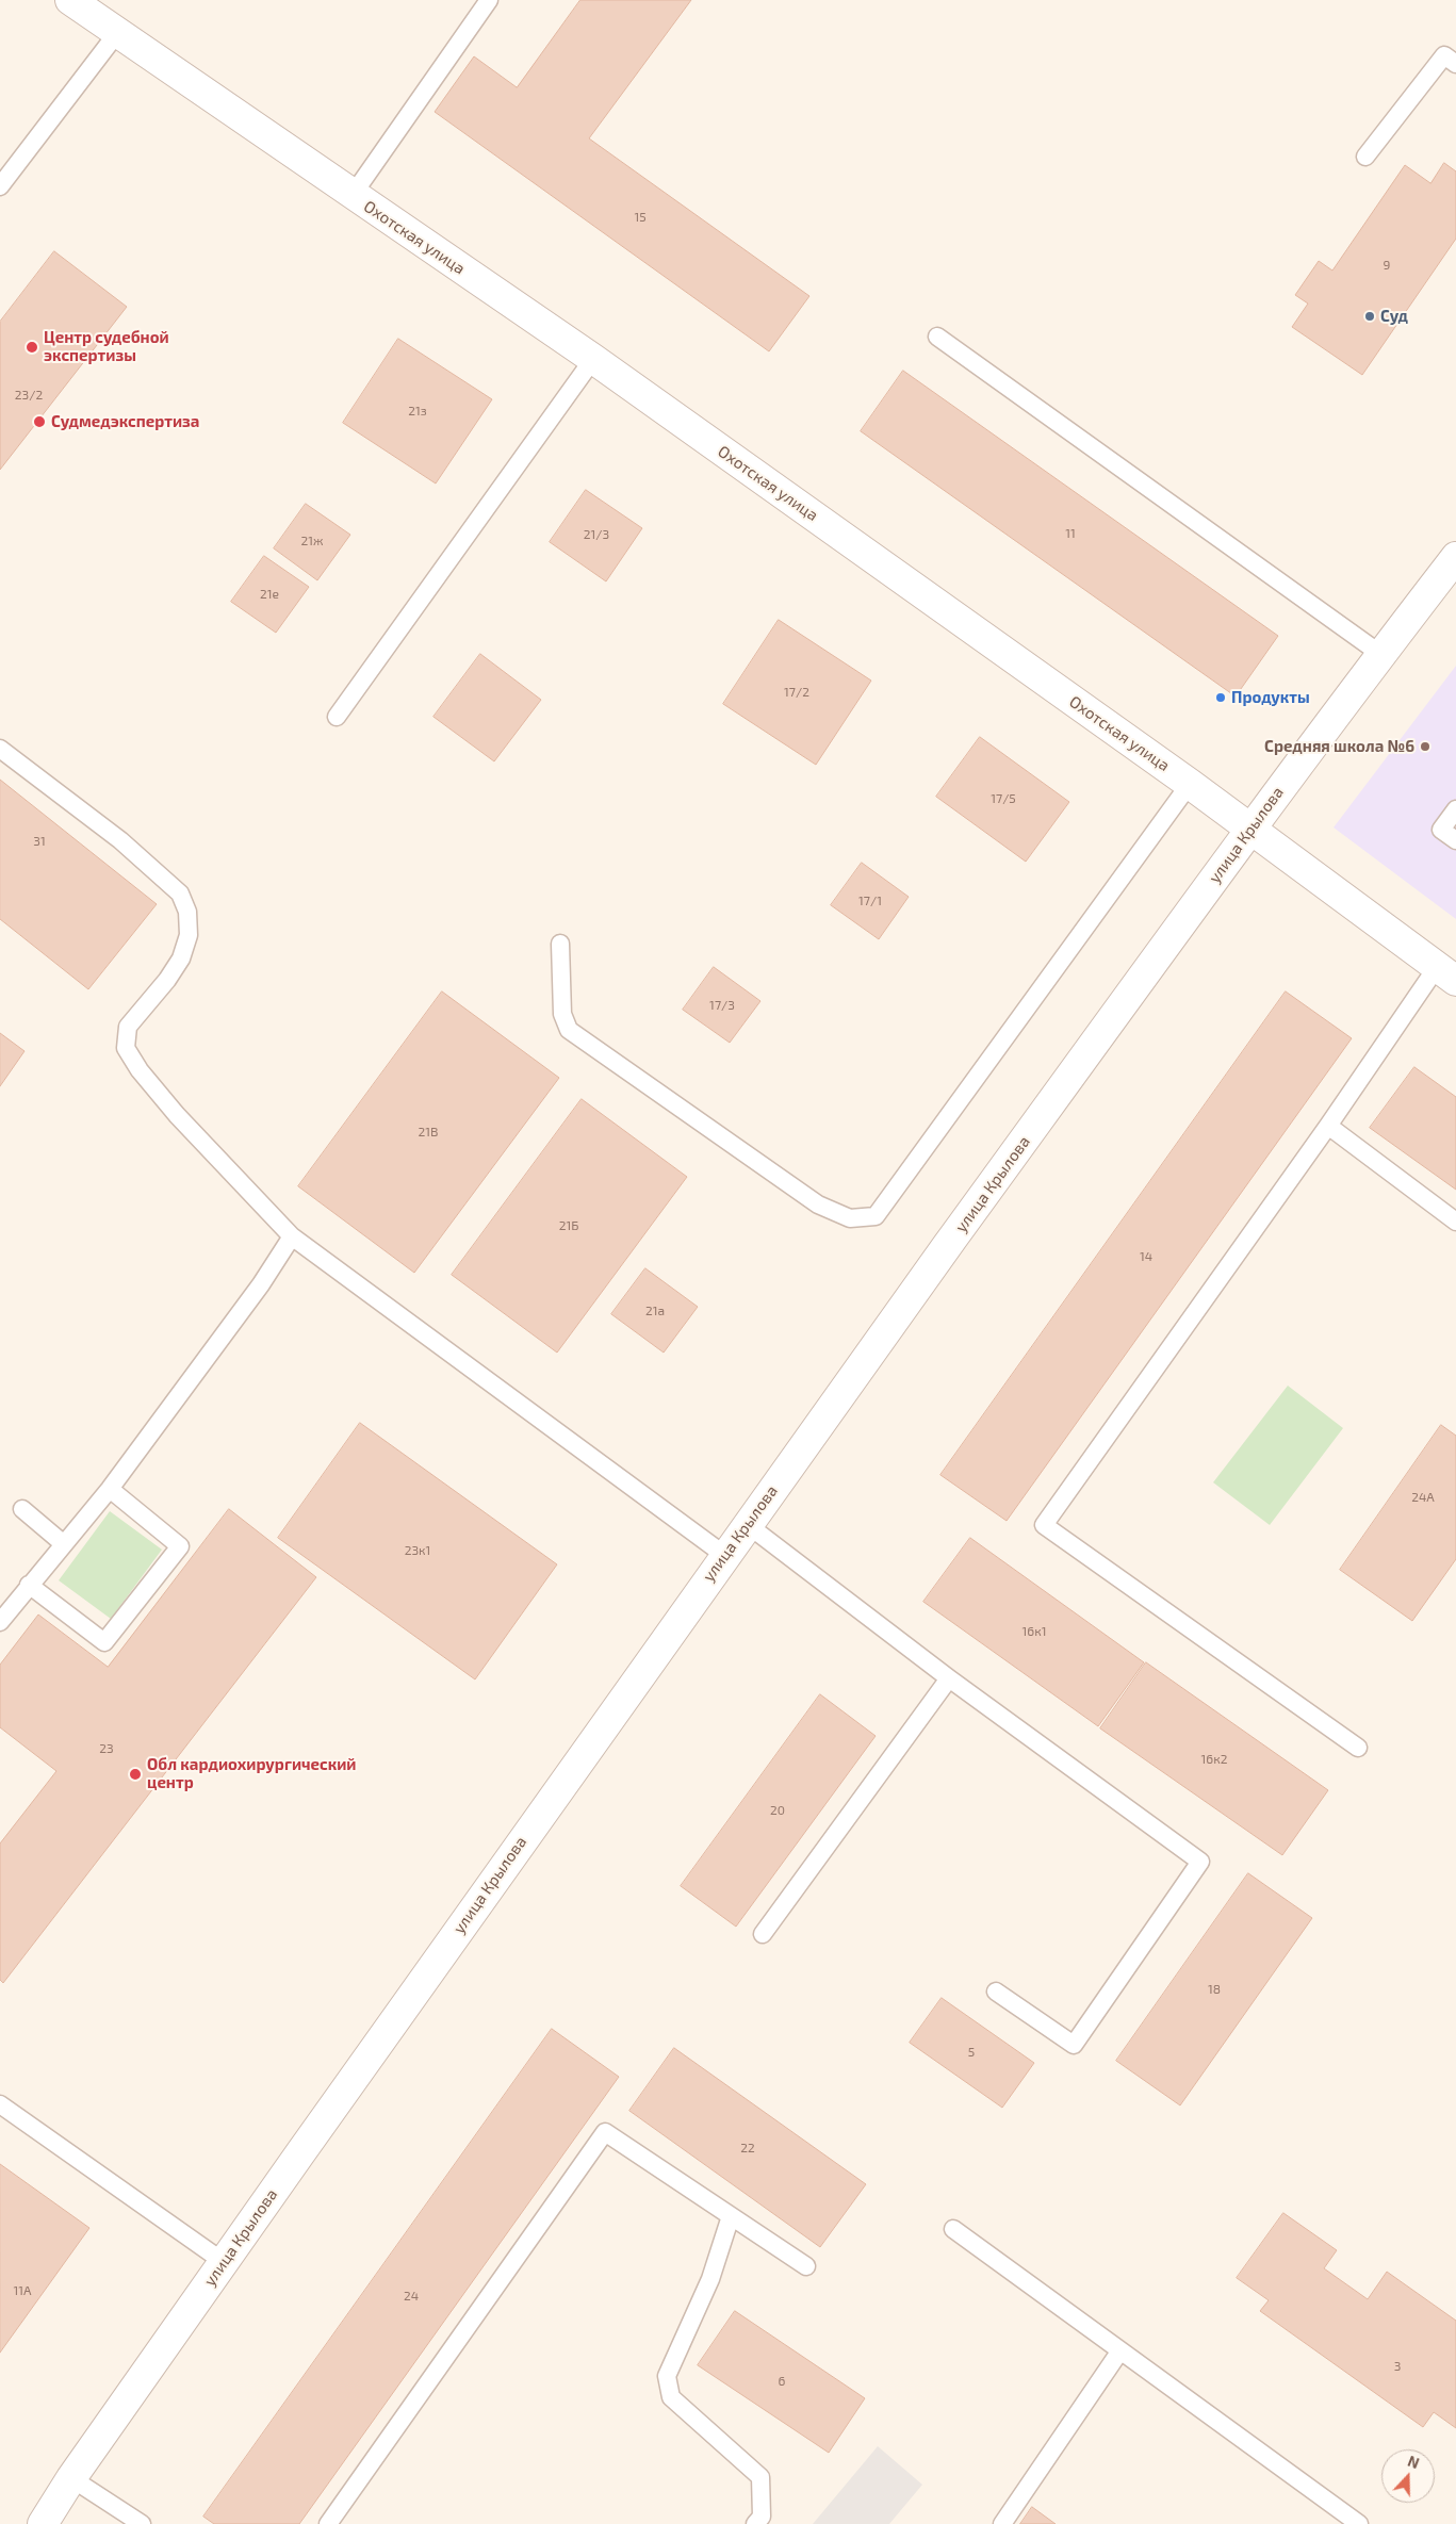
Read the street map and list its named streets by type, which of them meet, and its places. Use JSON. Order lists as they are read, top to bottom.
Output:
{
  "streets": {
    "street": ["Охотская улица", "улица Крылова"]
  },
  "crossings": [
    ["Охотская улица", "улица Крылова"]
  ],
  "places": [
    "Суд",
    "Центр судебной экспертизы",
    "Судмедэкспертиза",
    "Продукты",
    "Средняя школа №6",
    "Обл кардиохирургический центр"
  ],
  "house_numbers": [
    "15",
    "9",
    "23/2",
    "21з",
    "11",
    "21/3",
    "21ж",
    "21е",
    "17/2",
    "17/5",
    "31",
    "17/1",
    "17/3",
    "21В",
    "21Б",
    "14",
    "21а",
    "24А",
    "23к1",
    "16к1",
    "23",
    "16к2",
    "20",
    "18",
    "5",
    "22",
    "11А",
    "24",
    "3",
    "6"
  ],
  "north": "top"
}
